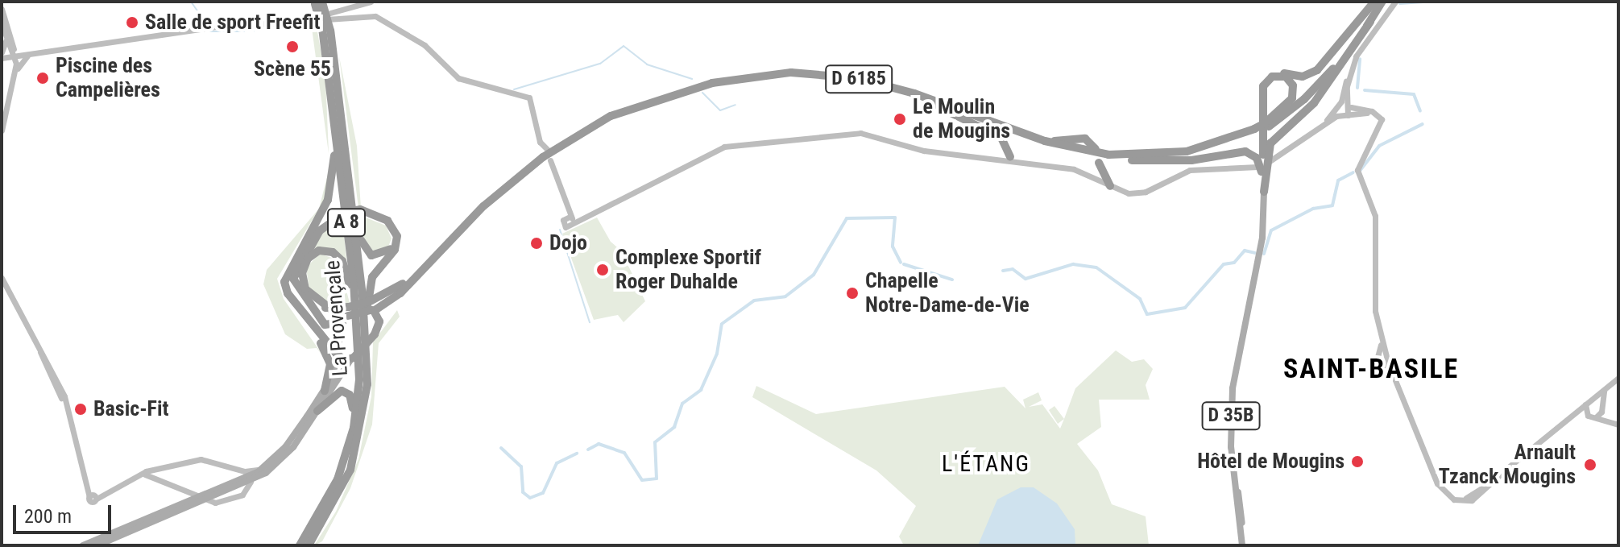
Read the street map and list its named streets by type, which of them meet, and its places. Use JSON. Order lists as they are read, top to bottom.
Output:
{
  "streets": {
    "highway": ["D 6185", "A 8", "La Provençale"],
    "main road": ["D 35B"]
  },
  "districts": ["SAINT-BASILE", "L'ÉTANG"],
  "places": [
    "Salle de sport Freefit",
    "Scène 55",
    "Piscine des Campelières",
    "Le Moulin de Mougins",
    "Dojo",
    "Complexe Sportif Roger Duhalde",
    "Chapelle Notre-Dame-de-Vie",
    "Basic-Fit",
    "Hôtel de Mougins",
    "Arnault Tzanck Mougins"
  ],
  "scale_bar": "200 m"
}
